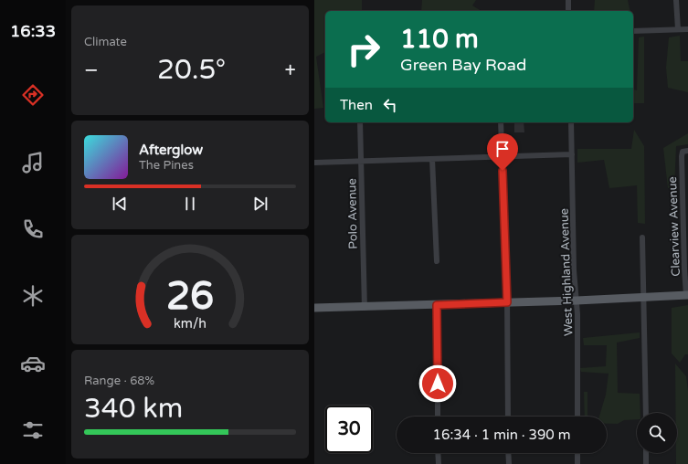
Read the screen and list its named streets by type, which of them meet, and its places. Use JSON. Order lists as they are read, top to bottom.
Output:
{
  "streets": {
    "street": ["Polo Avenue", "Clearview Avenue", "West Highland Avenue"]
  },
  "page": {
    "tabs": "16:33",
    "tile": [
      "Climate",
      ["Range · 68%", "340 km"]
    ],
    "turn": ["110 m", "Green Bay Road"],
    "heat": ["−", "20.5°", "+"],
    "then": "Then",
    "song": ["Afterglow", "The Pines"],
    "limit": "30",
    "trip": "16:34 · 1 min · 390 m",
    "gauge": ["26", "km/h"]
  }
}
